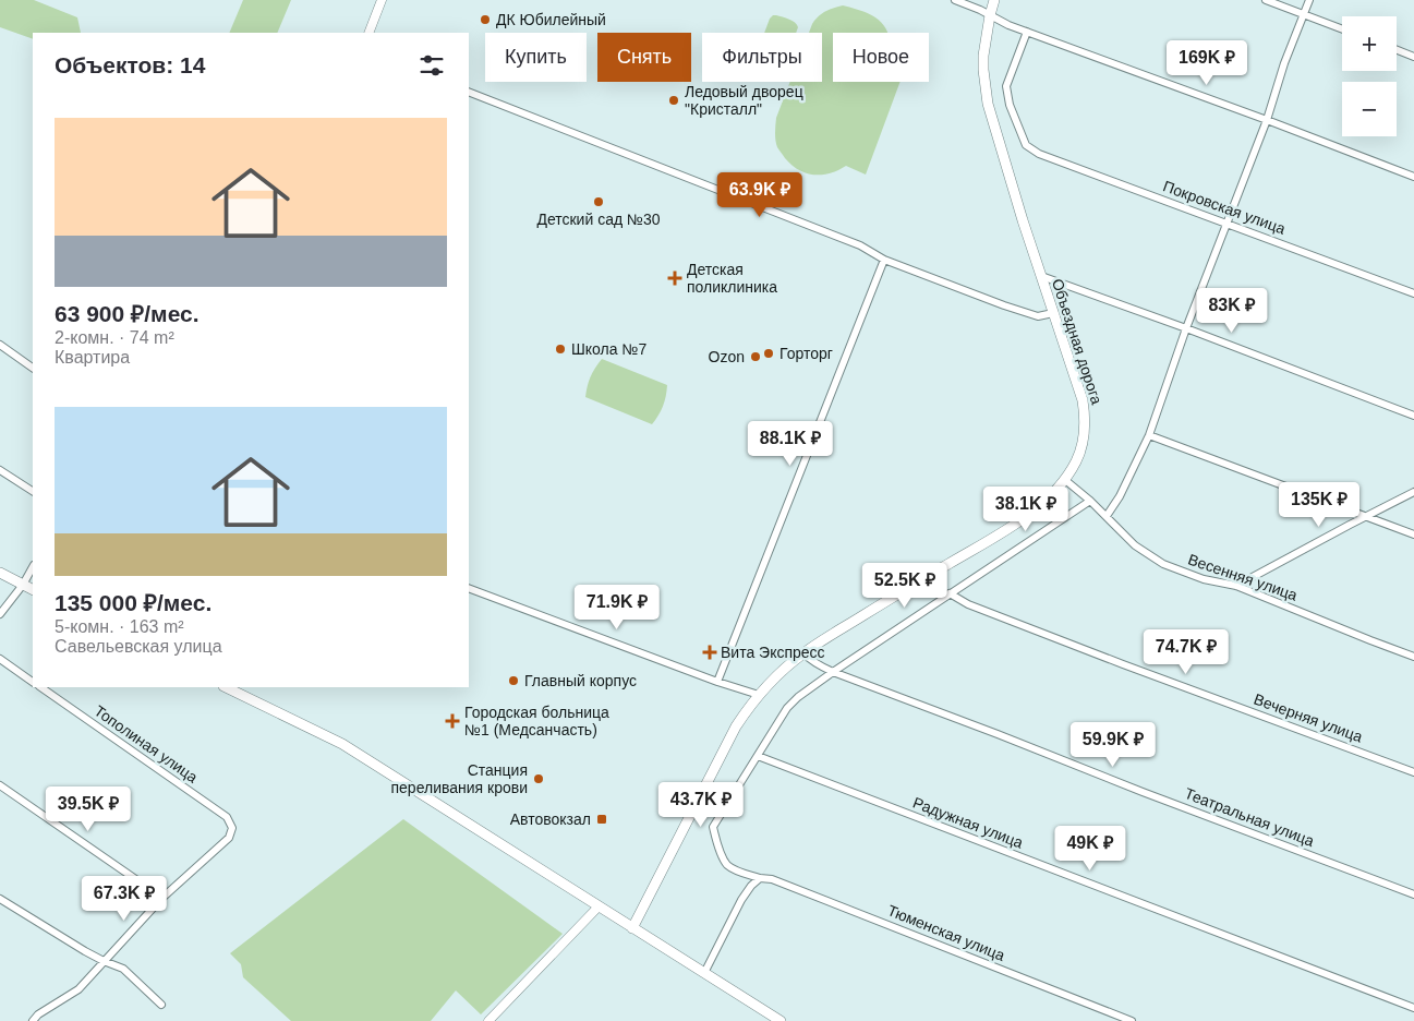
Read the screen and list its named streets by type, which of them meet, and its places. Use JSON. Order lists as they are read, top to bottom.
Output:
{
  "streets": {
    "main road": ["Объездная дорога"],
    "street": [
      "Покровская улица",
      "Весенняя улица",
      "Вечерняя улица",
      "Тополиная улица",
      "Театральная улица",
      "Радужная улица",
      "Тюменская улица"
    ]
  },
  "crossings": [
    ["Объездная дорога", "Весенняя улица"],
    ["Объездная дорога", "Театральная улица"],
    ["Радужная улица", "Тюменская улица"]
  ],
  "places": {
    "other": [
      "ДК Юбилейный",
      "Ледовый дворец \"Кристалл\"",
      "Детский сад №30",
      "Школа №7",
      "Горторг",
      "Ozon",
      "Главный корпус",
      "Станция переливания крови"
    ],
    "health": ["Детская поликлиника", "Вита Экспресс", "Городская больница №1 (Медсанчасть)"],
    "transit": ["Автовокзал"]
  },
  "page": {
    "map_buttons": ["+", "−"],
    "chip": [
      "Купить",
      "Снять",
      "Фильтры",
      "Новое"
    ],
    "heading": "Объектов: 14",
    "price": [
      "169K ₽",
      "63.9K ₽",
      "83K ₽",
      "88.1K ₽",
      "135K ₽",
      "38.1K ₽",
      "52.5K ₽",
      "71.9K ₽",
      "74.7K ₽",
      "59.9K ₽",
      "43.7K ₽",
      "39.5K ₽",
      "49K ₽",
      "67.3K ₽"
    ],
    "list": [
      {
        "name": "63 900 ₽/мес.",
        "note": "2-комн. · 74 m² · Квартира"
      },
      {
        "name": "135 000 ₽/мес.",
        "note": "5-комн. · 163 m² · Савельевская улица"
      }
    ]
  }
}
